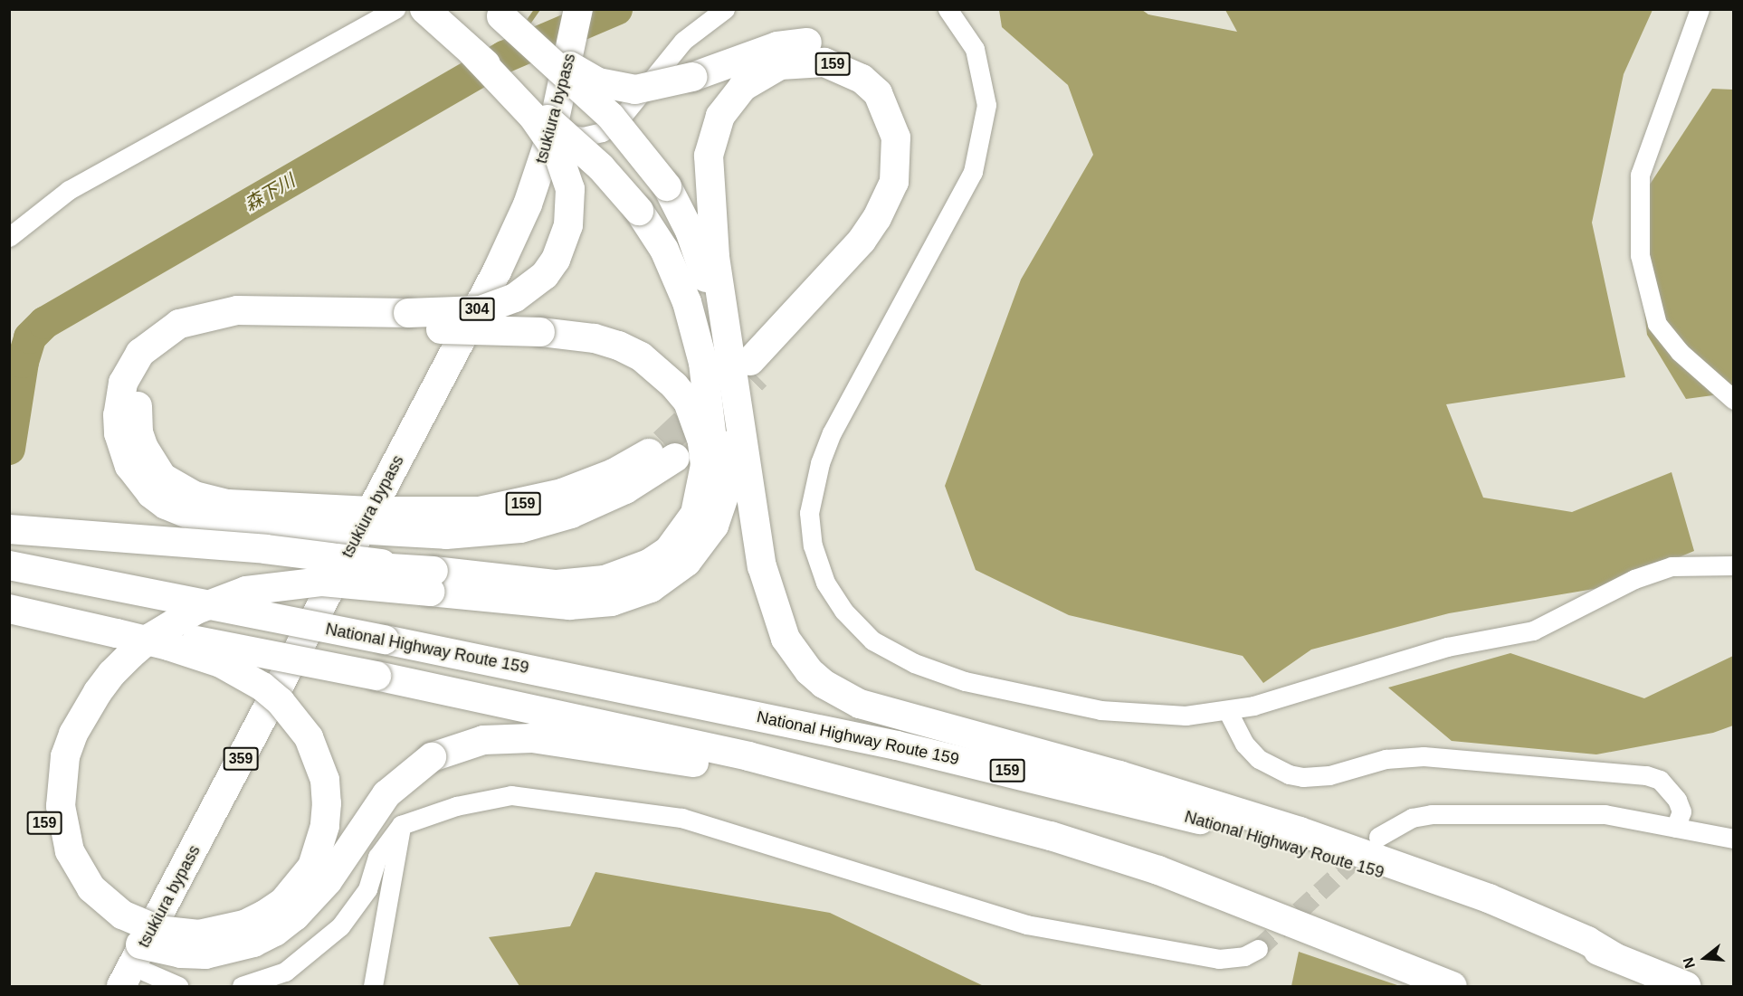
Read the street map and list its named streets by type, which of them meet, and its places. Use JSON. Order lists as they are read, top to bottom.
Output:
{
  "streets": {
    "highway": [
      "159",
      "tsukiura bypass",
      "304",
      "National Highway Route 159",
      "359"
    ]
  },
  "crossings": [
    ["159", "tsukiura bypass"],
    ["159", "National Highway Route 159"]
  ],
  "water": ["森下川"],
  "north": "left"
}
